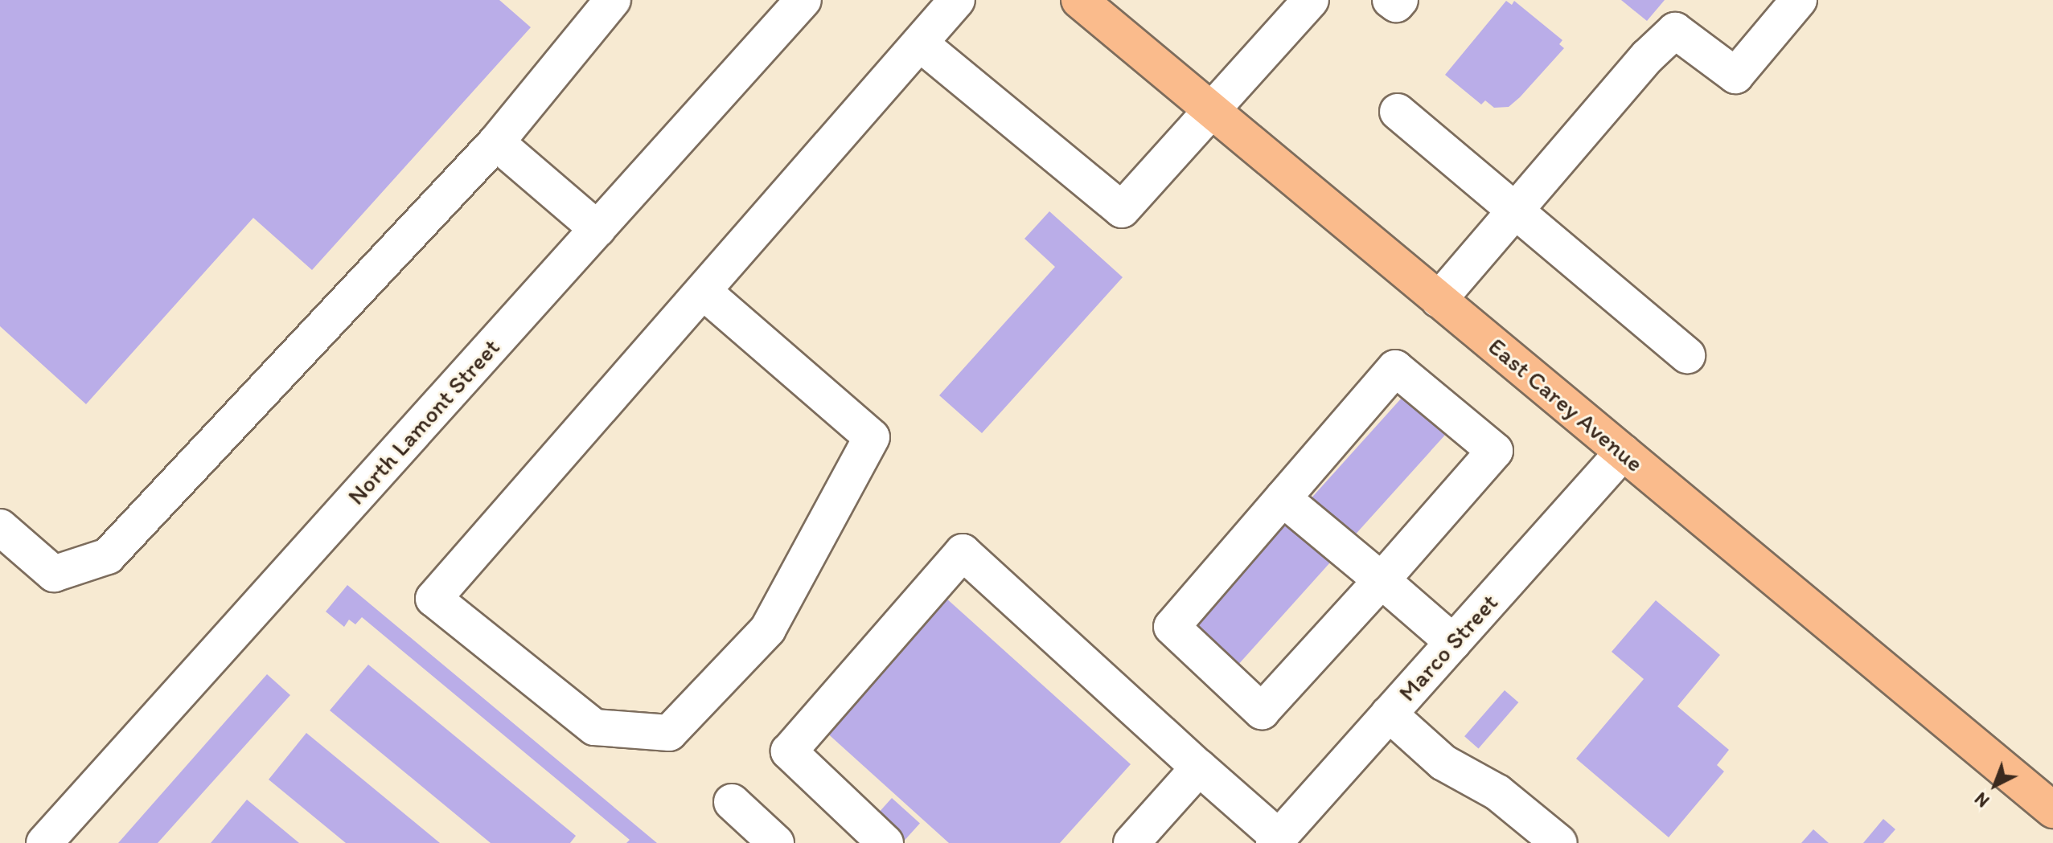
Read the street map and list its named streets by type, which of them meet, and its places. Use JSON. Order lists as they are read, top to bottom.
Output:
{
  "streets": {
    "main road": ["East Carey Avenue"],
    "street": ["North Lamont Street", "Marco Street"]
  },
  "crossings": [
    ["East Carey Avenue", "Marco Street"]
  ],
  "north": "bottom left"
}
